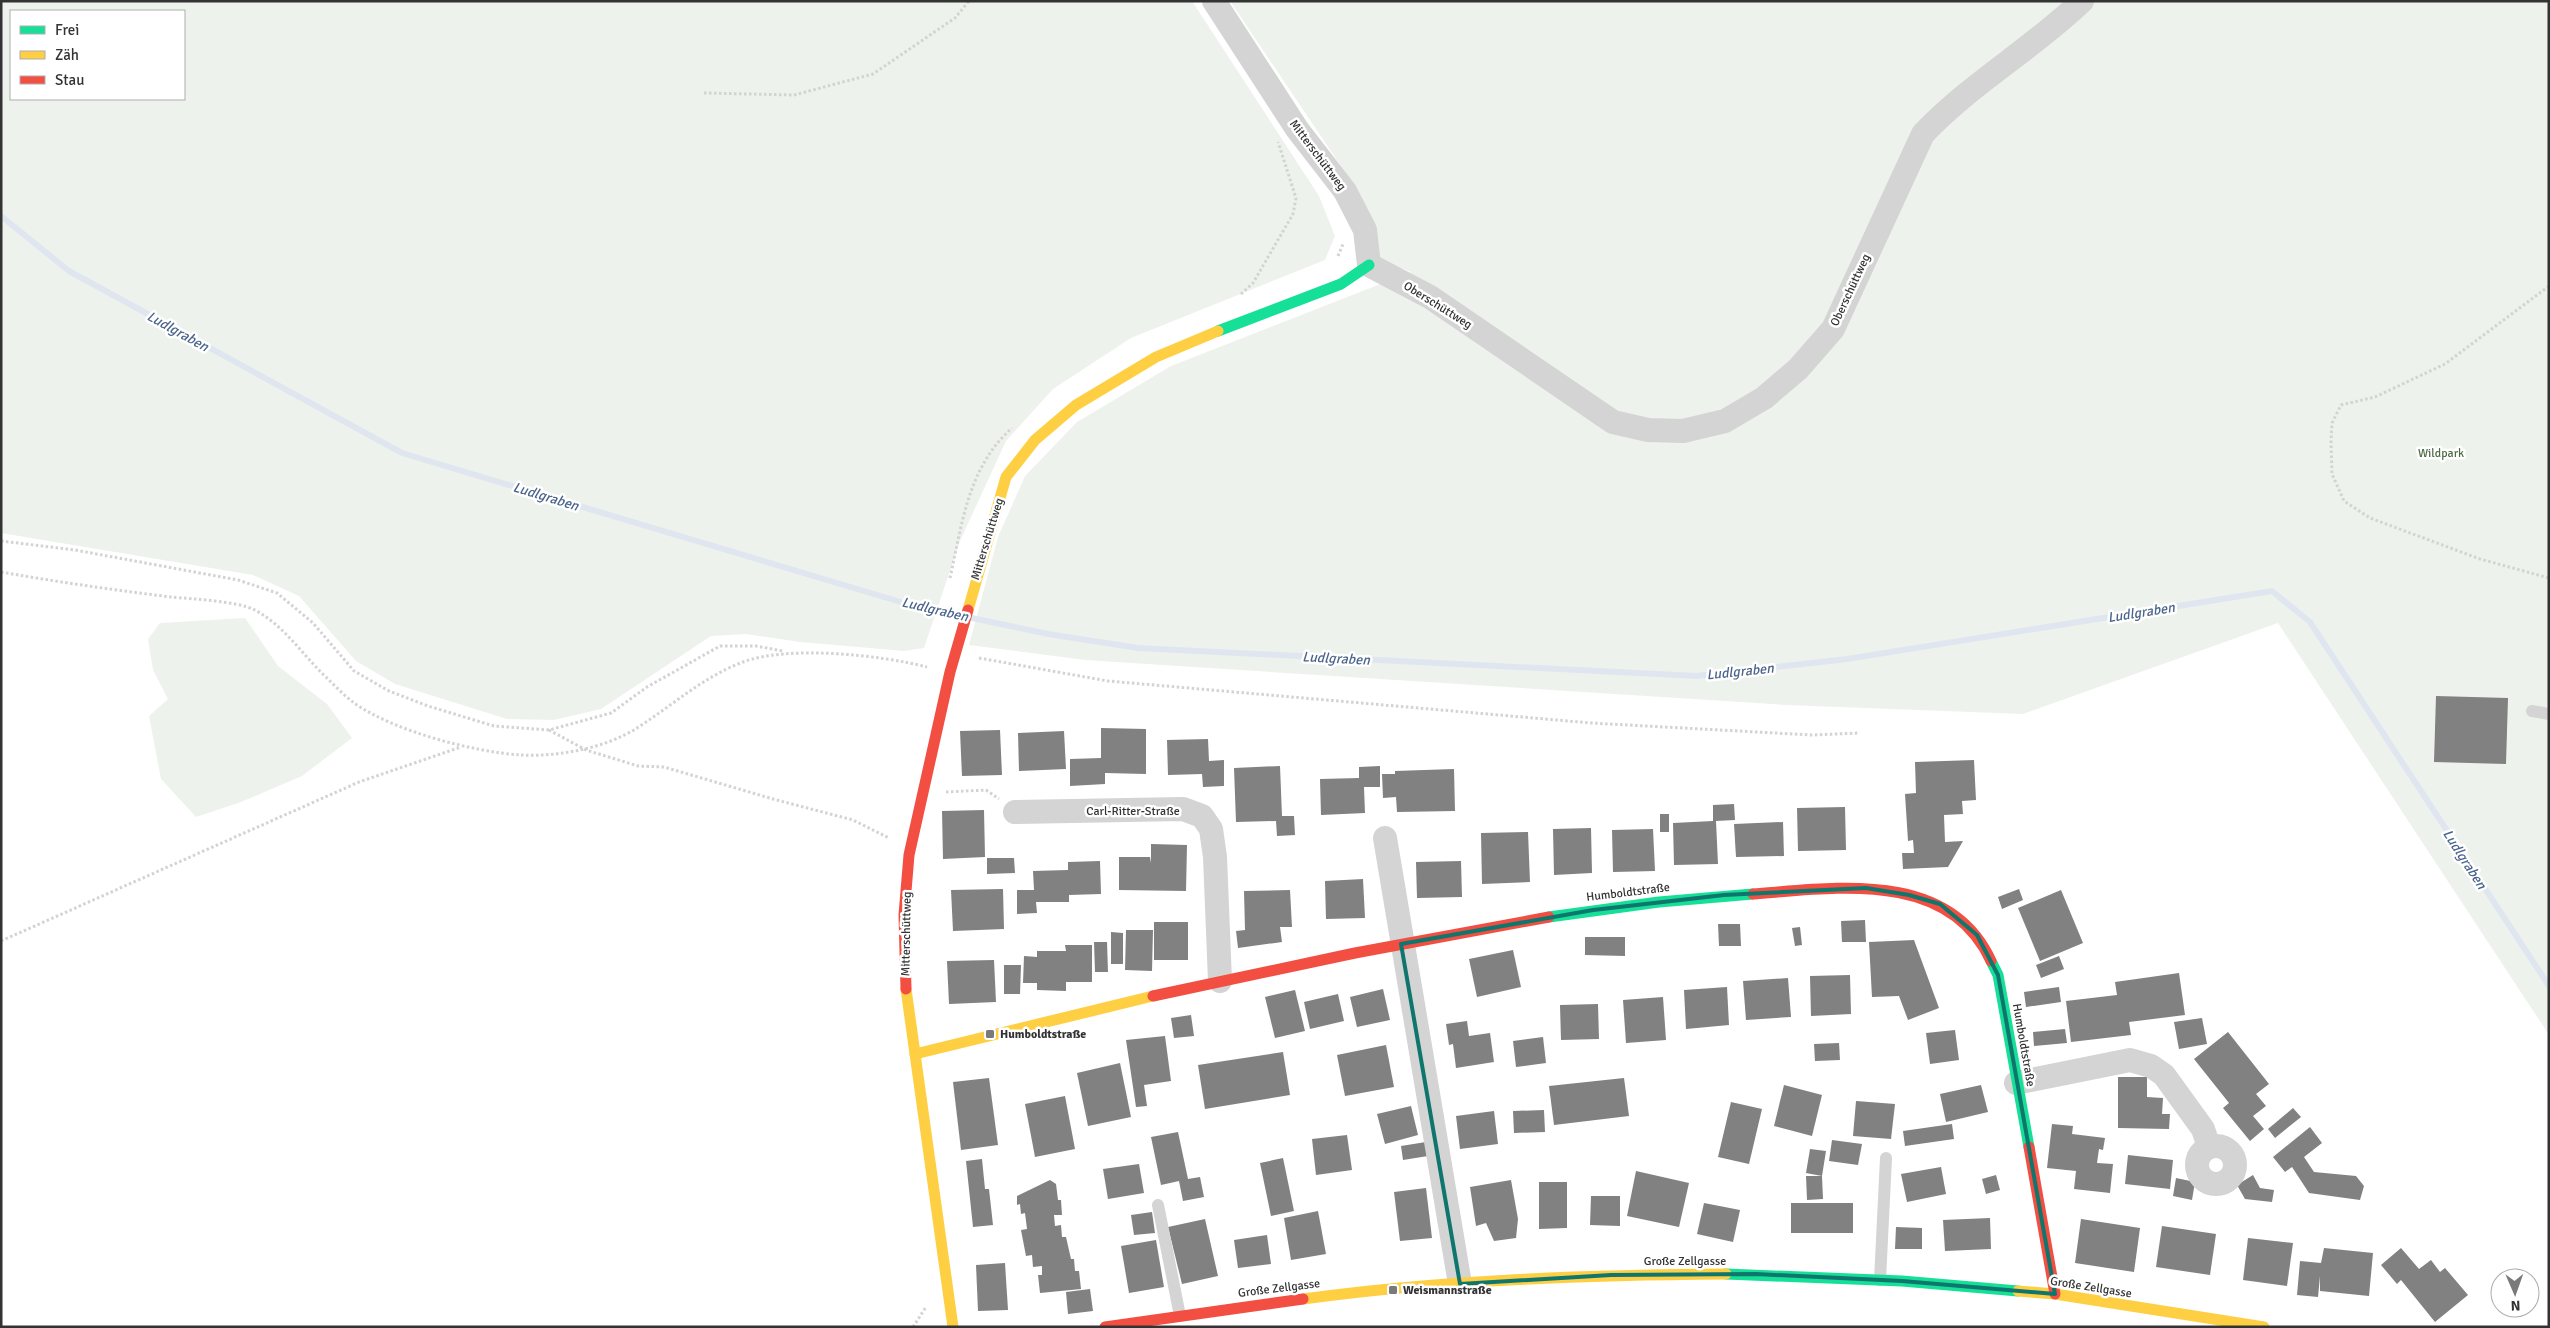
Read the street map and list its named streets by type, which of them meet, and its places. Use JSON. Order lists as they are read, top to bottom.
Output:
{
  "streets": {
    "street": [
      "Mitterschüttweg",
      "Oberschüttweg",
      "Carl-Ritter-Straße",
      "Humboldtstraße",
      "Große Zellgasse"
    ]
  },
  "crossings": [
    ["Mitterschüttweg", "Oberschüttweg"],
    ["Mitterschüttweg", "Humboldtstraße"],
    ["Carl-Ritter-Straße", "Humboldtstraße"],
    ["Humboldtstraße", "Große Zellgasse"]
  ],
  "water": ["Ludlgraben"],
  "parks": ["Wildpark"],
  "places": {
    "transit": ["Humboldtstraße", "Weismannstraße"]
  },
  "legend": ["Frei", "Zäh", "Stau"],
  "north": "bottom"
}
